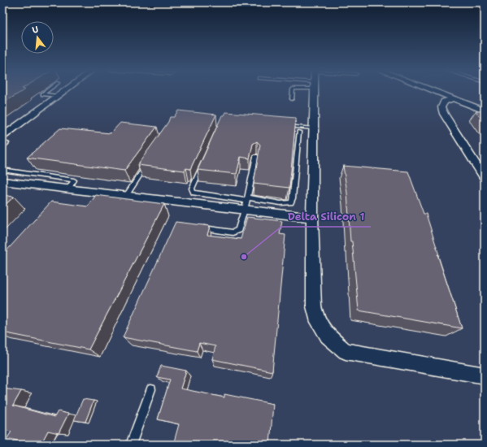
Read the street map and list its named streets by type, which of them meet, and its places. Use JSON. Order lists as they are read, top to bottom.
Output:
{
  "places": ["Delta Silicon 1"],
  "north": "top"
}
